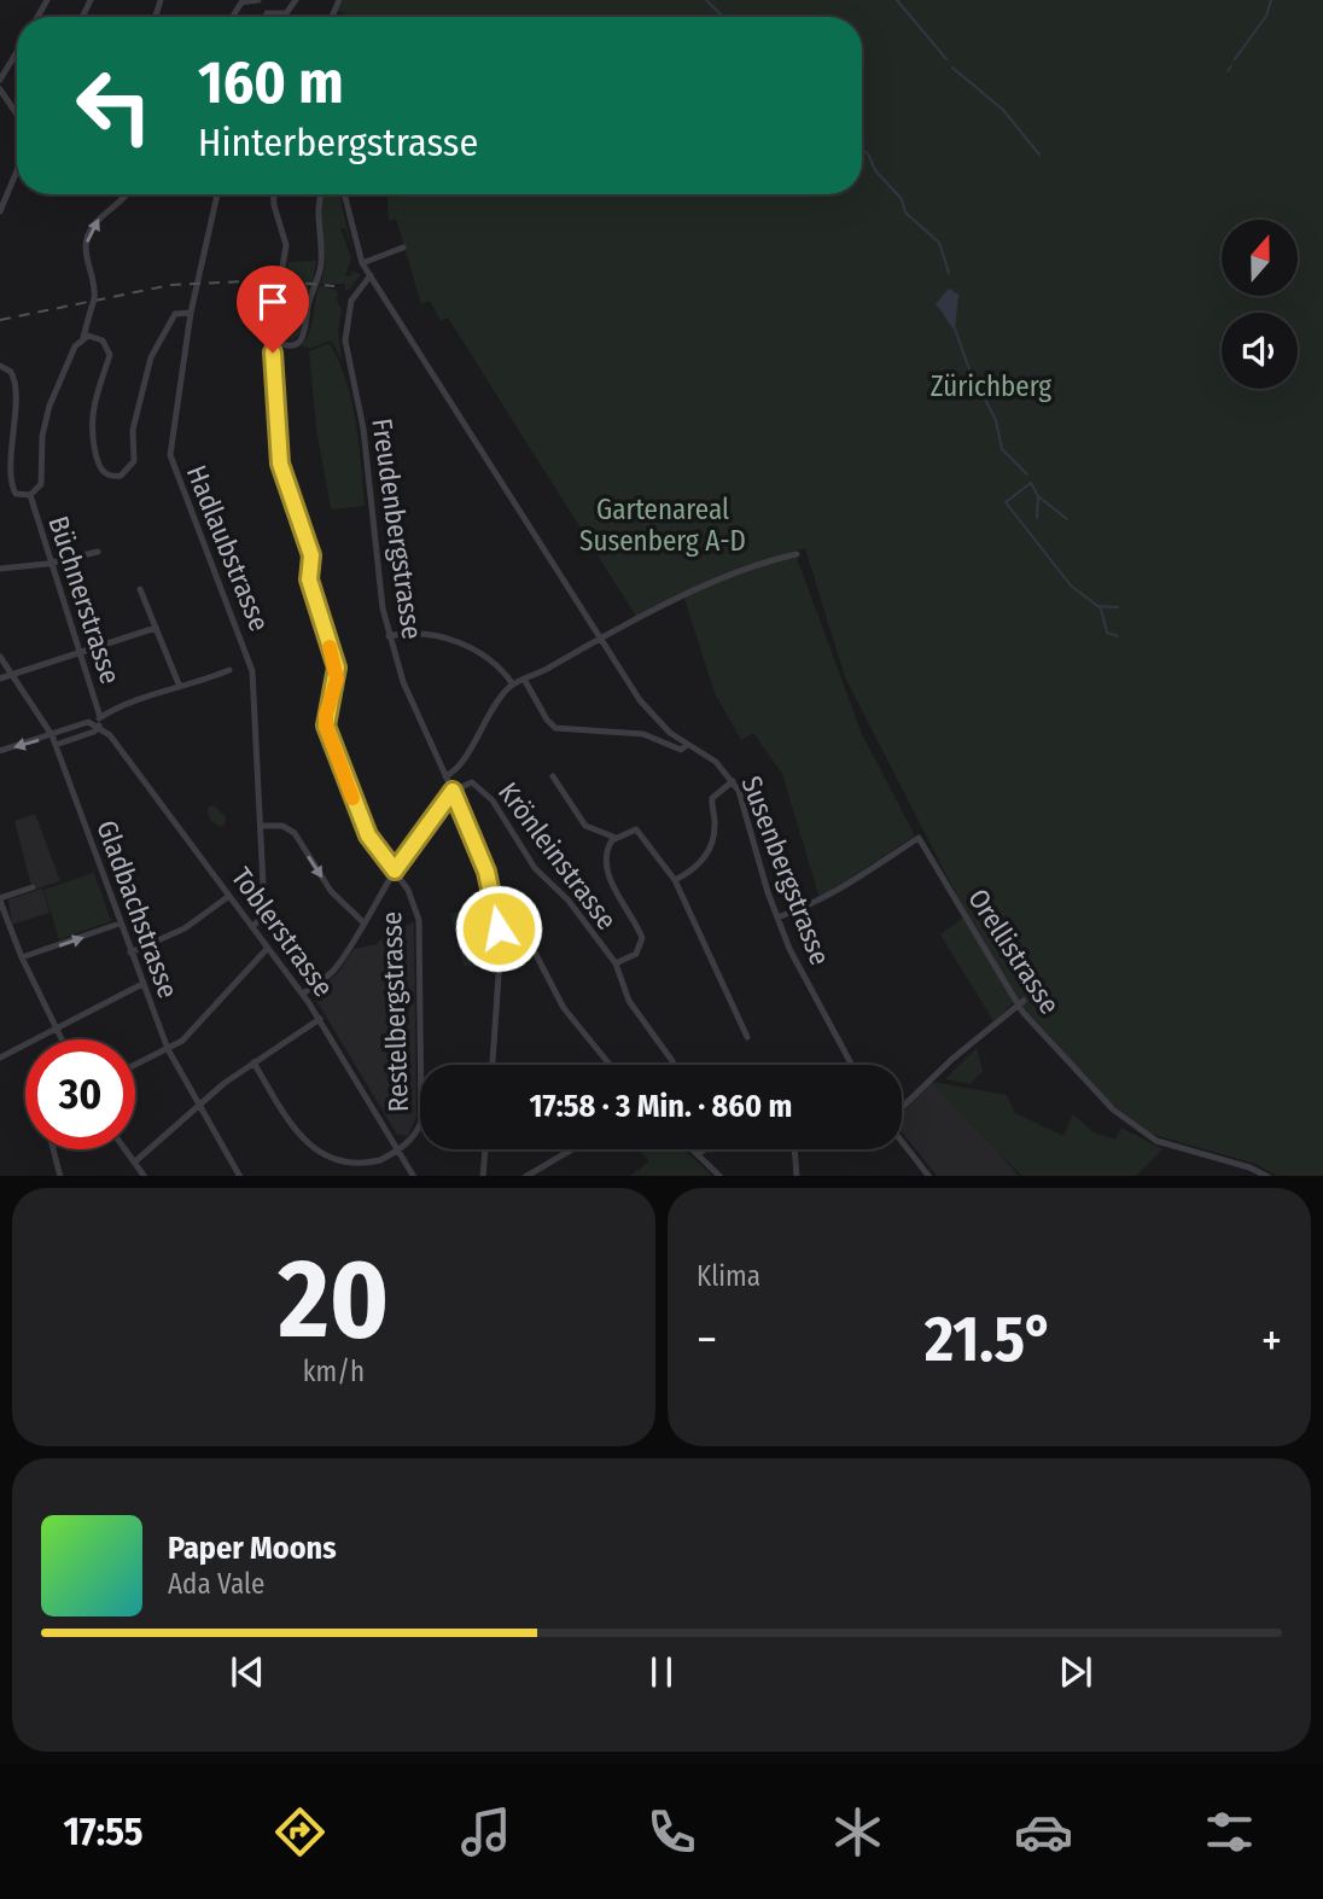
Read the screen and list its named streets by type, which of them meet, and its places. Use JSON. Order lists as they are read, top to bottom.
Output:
{
  "streets": {
    "street": [
      "Freudenbergstrasse",
      "Hadlaubstrasse",
      "Büchnerstrasse",
      "Krönleinstrasse",
      "Susenbergstrasse",
      "Gladbachstrasse",
      "Toblerstrasse",
      "Orellistrasse",
      "Restelbergstrasse"
    ]
  },
  "crossings": [
    ["Freudenbergstrasse", "Krönleinstrasse"],
    ["Freudenbergstrasse", "Susenbergstrasse"],
    ["Hadlaubstrasse", "Toblerstrasse"],
    ["Susenbergstrasse", "Orellistrasse"],
    ["Toblerstrasse", "Restelbergstrasse"]
  ],
  "parks": ["Zürichberg", "Gartenareal Susenberg A-D"],
  "north": "top",
  "page": {
    "turn": ["160 m", "Hinterbergstrasse"],
    "limit": "30",
    "trip": "17:58 · 3 Min. · 860 m",
    "tile": [
      ["20", "km/h"],
      "Klima"
    ],
    "heat": ["−", "21.5°", "+"],
    "song": ["Paper Moons", "Ada Vale"],
    "tabs": "17:55"
  }
}
